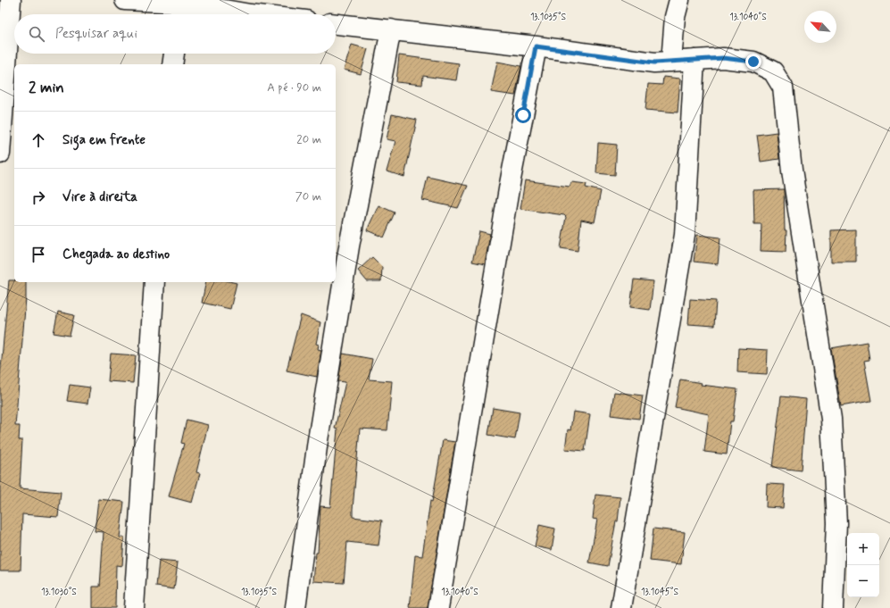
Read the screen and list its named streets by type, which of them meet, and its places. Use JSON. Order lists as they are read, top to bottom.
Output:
{
  "north": "top left",
  "page": {
    "search": "Pesquisar aqui",
    "heading": ["2 min", "A pé · 90 m"],
    "list": [
      ["Siga em frente", "20 m"],
      ["Vire à direita", "70 m"],
      "Chegada ao destino"
    ],
    "map_buttons": ["+", "−"]
  },
  "coordinates": [
    "13.1040°S",
    "13.1035°S",
    "13.1030°S",
    "13.1045°S"
  ]
}
